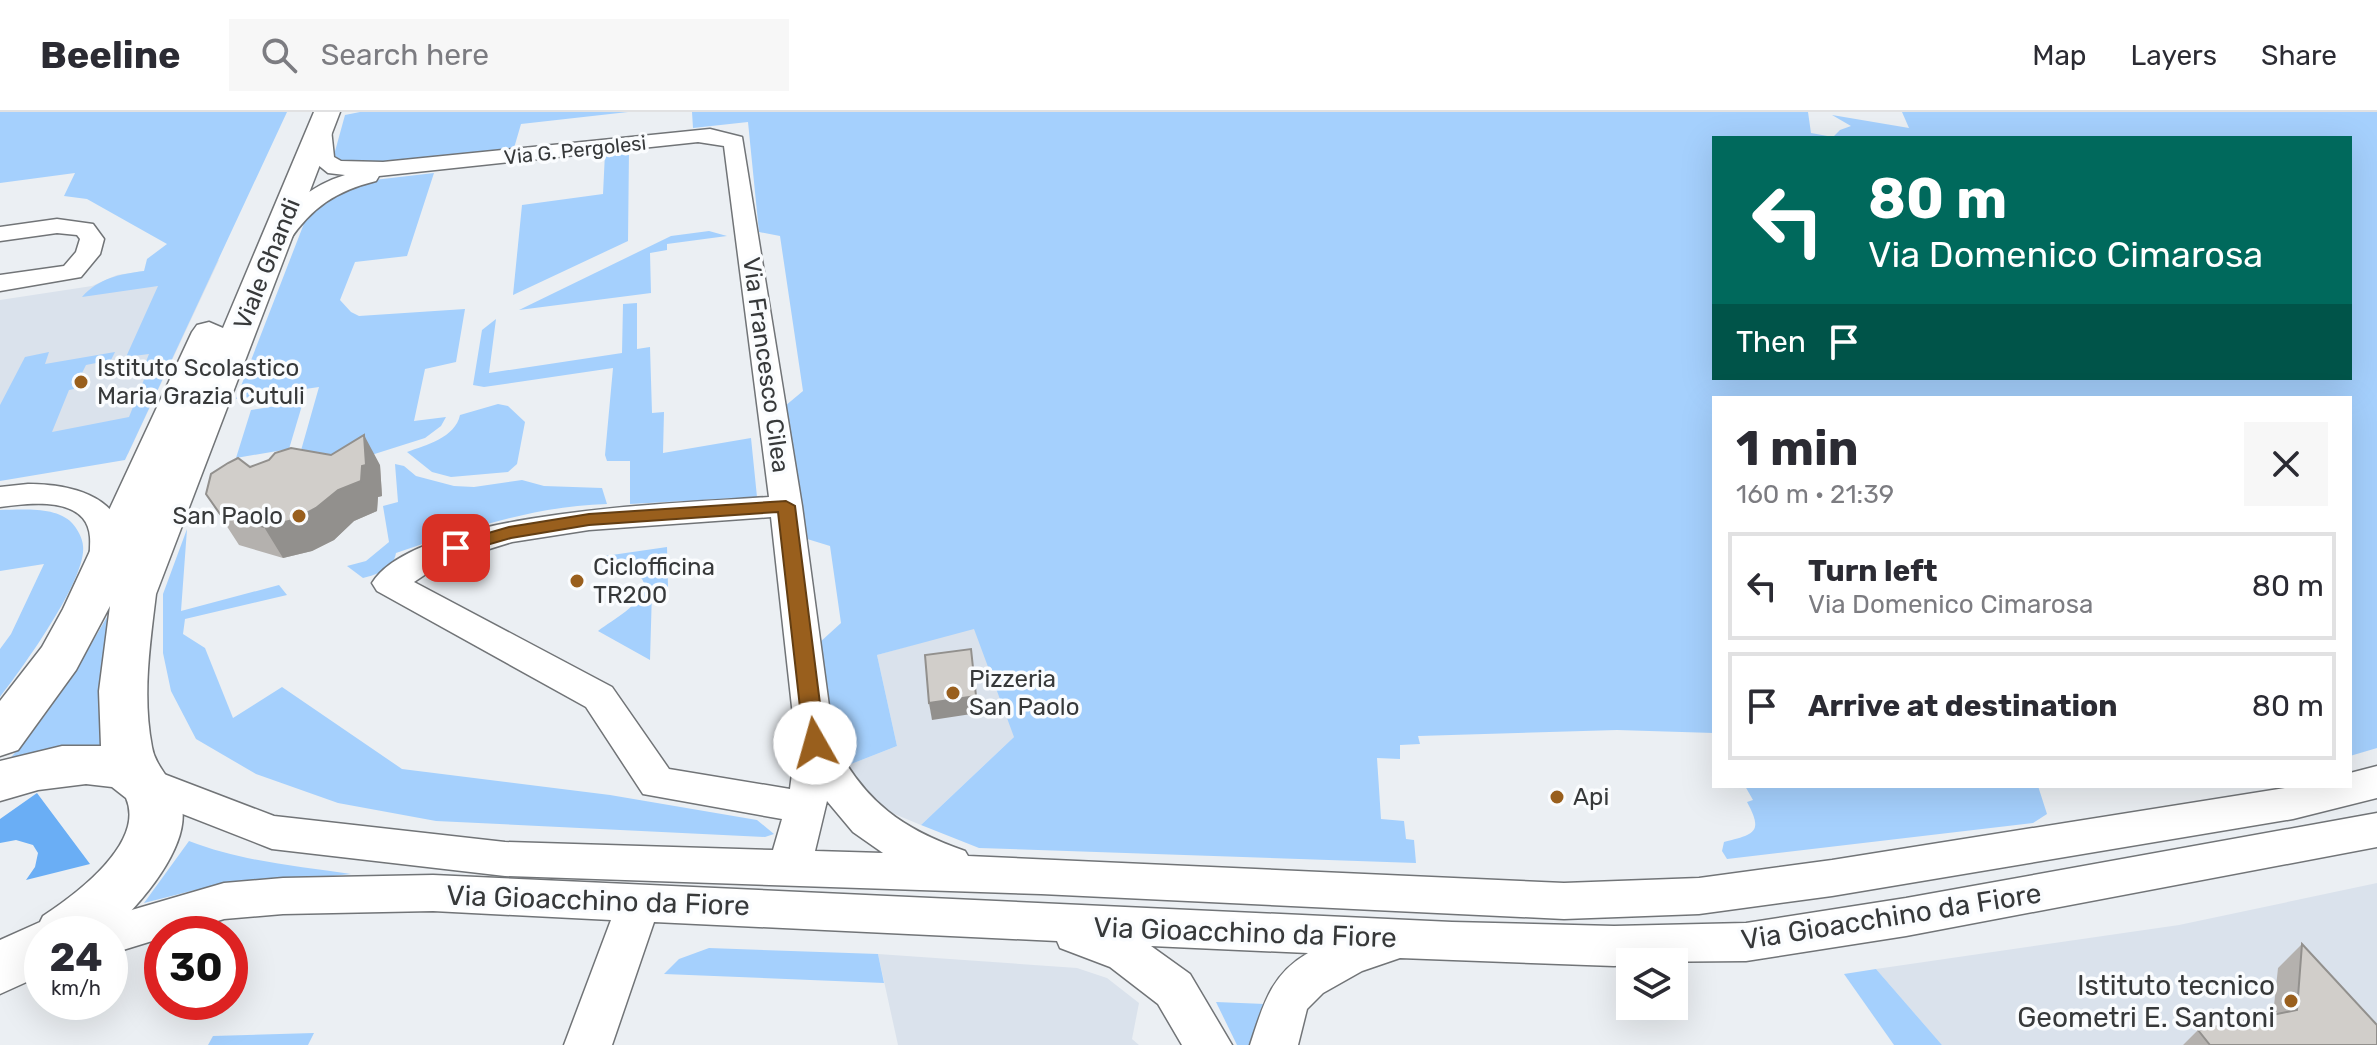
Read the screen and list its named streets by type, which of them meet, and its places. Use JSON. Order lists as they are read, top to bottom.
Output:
{
  "streets": {
    "main road": ["Viale Ghandi"],
    "street": ["Via G. Pergolesi", "Via Francesco Cilea", "Via Gioacchino da Fiore"]
  },
  "crossings": [
    ["Via G. Pergolesi", "Via Francesco Cilea"],
    ["Viale Ghandi", "Via Gioacchino da Fiore"]
  ],
  "places": [
    "Istituto Scolastico Maria Grazia Cutuli",
    "San Paolo",
    "Ciclofficina TR200",
    "Pizzeria San Paolo",
    "Api",
    "Istituto tecnico Geometri E. Santoni"
  ],
  "page": {
    "header": "Beeline",
    "search": "Search here",
    "nav": ["Map", "Layers", "Share"],
    "turn": ["80 m", "Via Domenico Cimarosa"],
    "then": "Then",
    "heading": ["1 min", "160 m · 21:39"],
    "list": [
      {
        "name": "Turn left",
        "note": "Via Domenico Cimarosa",
        "value": "80 m"
      },
      {
        "name": "Arrive at destination",
        "value": "80 m"
      }
    ],
    "speed": "24 km/h",
    "limit": "30"
  }
}
